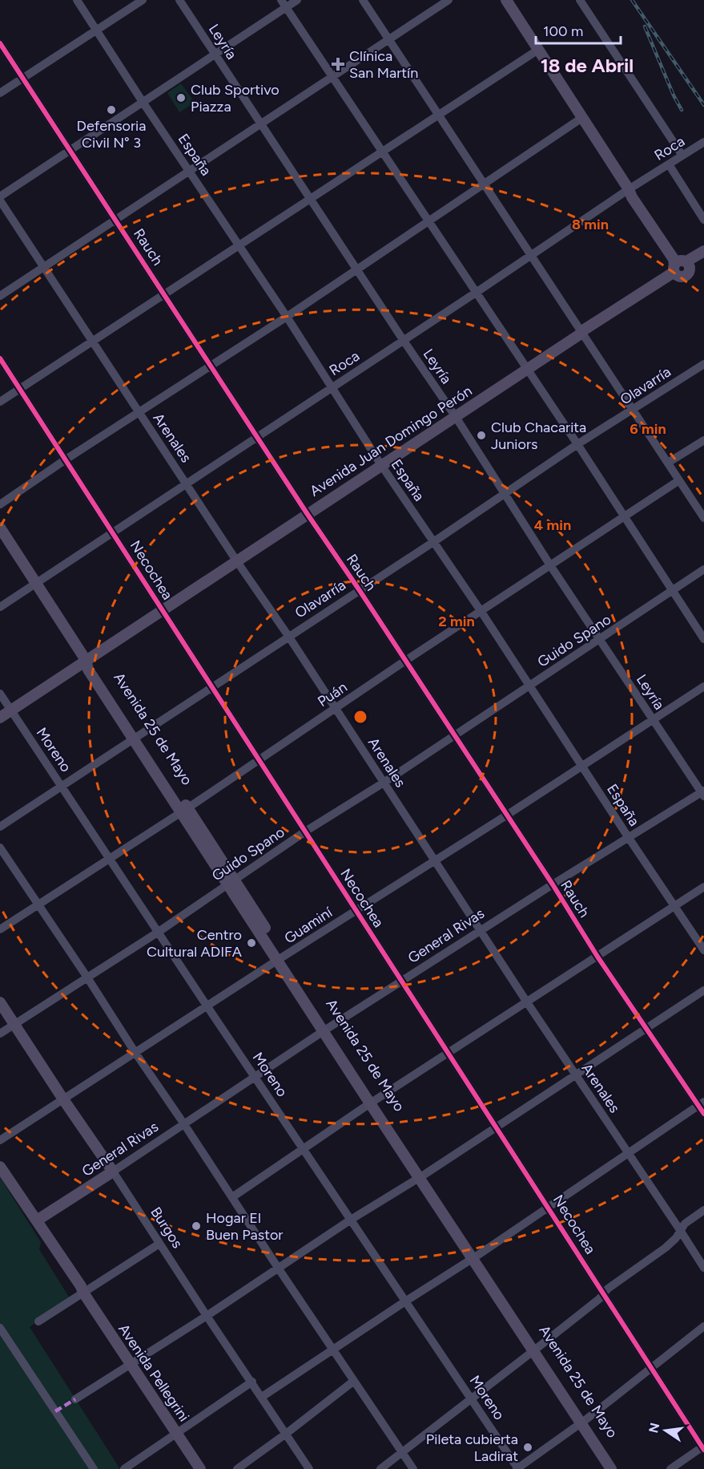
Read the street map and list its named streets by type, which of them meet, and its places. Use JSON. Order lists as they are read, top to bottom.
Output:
{
  "streets": {
    "main road": [
      "Avenida Juan Domingo Perón",
      "Avenida 25 de Mayo",
      "General Rivas",
      "Burgos",
      "Avenida Pellegrini"
    ],
    "street": [
      "Leyría",
      "Roca",
      "España",
      "Rauch",
      "Olavarría",
      "Arenales",
      "Necochea",
      "Guido Spano",
      "Puán",
      "Moreno",
      "Guaminí"
    ]
  },
  "crossings": [
    ["Leyría", "Roca"],
    ["Leyría", "Olavarría"],
    ["Leyría", "Avenida Juan Domingo Perón"],
    ["Leyría", "Guido Spano"],
    ["Leyría", "Puán"],
    ["Leyría", "Guaminí"],
    ["Leyría", "General Rivas"],
    ["Roca", "España"],
    ["Roca", "Rauch"],
    ["Roca", "Arenales"],
    ["Roca", "Necochea"],
    ["Roca", "Avenida 25 de Mayo"],
    ["España", "Olavarría"],
    ["España", "Avenida Juan Domingo Perón"],
    ["España", "Guido Spano"],
    ["España", "Puán"],
    ["España", "Guaminí"],
    ["España", "General Rivas"],
    ["Rauch", "Olavarría"],
    ["Rauch", "Avenida Juan Domingo Perón"],
    ["Rauch", "Guido Spano"],
    ["Rauch", "Puán"],
    ["Rauch", "Guaminí"],
    ["Rauch", "General Rivas"],
    ["Olavarría", "Arenales"],
    ["Olavarría", "Necochea"],
    ["Olavarría", "Avenida 25 de Mayo"],
    ["Olavarría", "Moreno"],
    ["Arenales", "Avenida Juan Domingo Perón"],
    ["Arenales", "Guido Spano"],
    ["Arenales", "Puán"],
    ["Arenales", "Guaminí"],
    ["Arenales", "General Rivas"],
    ["Avenida Juan Domingo Perón", "Necochea"],
    ["Avenida Juan Domingo Perón", "Avenida 25 de Mayo"],
    ["Avenida Juan Domingo Perón", "Moreno"],
    ["Necochea", "Guido Spano"],
    ["Necochea", "Puán"],
    ["Necochea", "Guaminí"],
    ["Necochea", "General Rivas"],
    ["Guido Spano", "Avenida 25 de Mayo"],
    ["Guido Spano", "Moreno"],
    ["Guido Spano", "Burgos"],
    ["Puán", "Avenida 25 de Mayo"],
    ["Puán", "Moreno"],
    ["Avenida 25 de Mayo", "Guaminí"],
    ["Avenida 25 de Mayo", "General Rivas"],
    ["Moreno", "Guaminí"],
    ["Moreno", "General Rivas"],
    ["Guaminí", "Burgos"],
    ["General Rivas", "Burgos"],
    ["General Rivas", "Avenida Pellegrini"]
  ],
  "districts": ["18 de Abril"],
  "places": {
    "health": ["Clínica San Martín"],
    "other": [
      "Club Sportivo Piazza",
      "Defensoria Civil N° 3",
      "Club Chacarita Juniors",
      "Centro Cultural ADIFA",
      "Hogar El Buen Pastor",
      "Pileta cubierta Ladirat"
    ]
  },
  "scale_bar": "100 m",
  "north": "left",
  "rings": [
    "8 min",
    "6 min",
    "4 min",
    "2 min"
  ]
}
